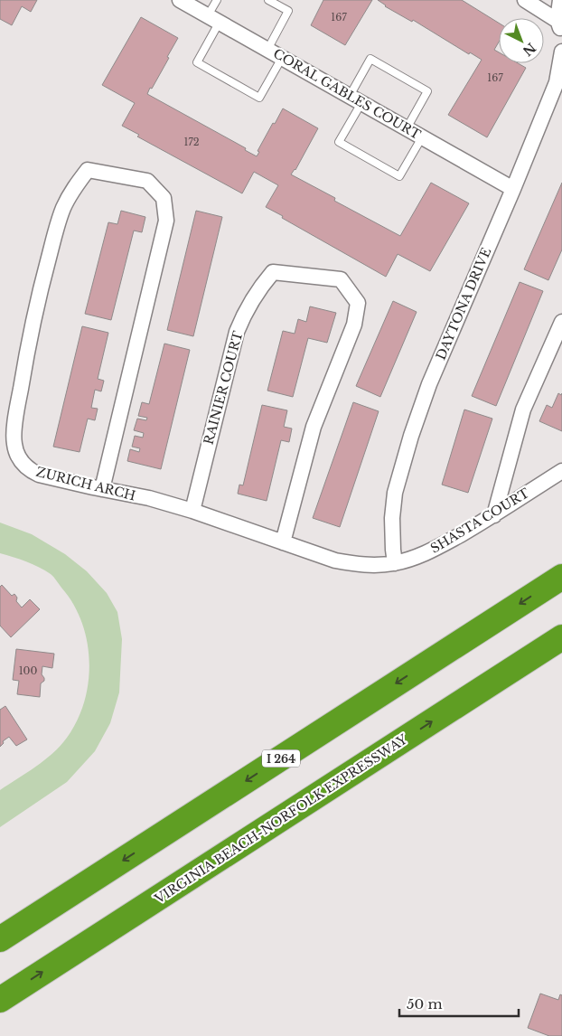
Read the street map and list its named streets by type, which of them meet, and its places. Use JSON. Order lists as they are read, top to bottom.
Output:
{
  "streets": {
    "highway": ["I 264", "VIRGINIA BEACH-NORFOLK EXPRESSWAY"],
    "street": [
      "CORAL GABLES COURT",
      "DAYTONA DRIVE",
      "RAINIER COURT",
      "ZURICH ARCH",
      "SHASTA COURT"
    ]
  },
  "crossings": [
    ["CORAL GABLES COURT", "DAYTONA DRIVE"],
    ["DAYTONA DRIVE", "ZURICH ARCH"],
    ["DAYTONA DRIVE", "SHASTA COURT"],
    ["RAINIER COURT", "ZURICH ARCH"],
    ["ZURICH ARCH", "SHASTA COURT"]
  ],
  "house_numbers": [
    "167",
    "167",
    "172",
    "100"
  ],
  "scale_bar": "50 m",
  "north": "bottom right"
}
